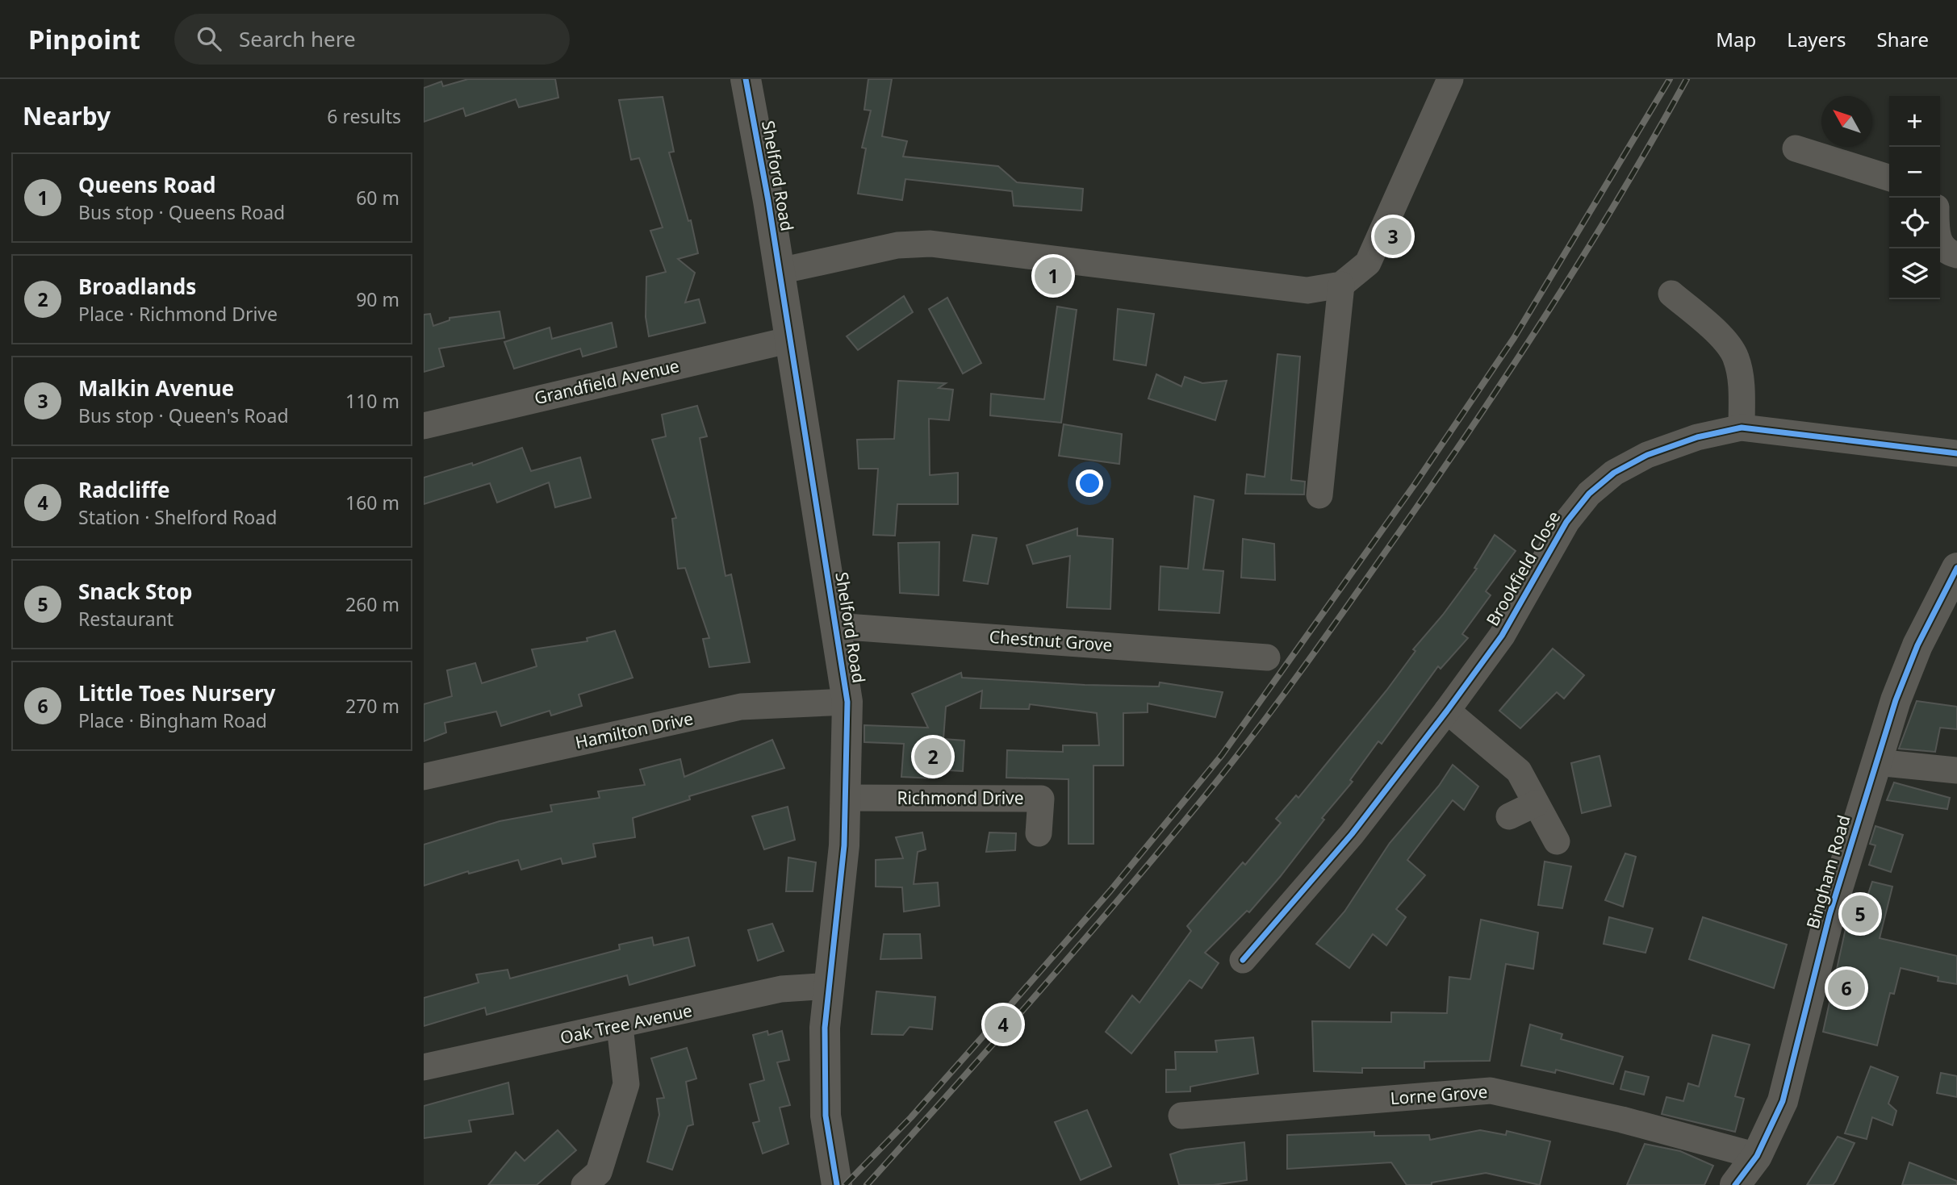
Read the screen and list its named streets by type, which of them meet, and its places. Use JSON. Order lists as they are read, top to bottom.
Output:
{
  "streets": {
    "street": [
      "Shelford Road",
      "Grandfield Avenue",
      "Brookfield Close",
      "Chestnut Grove",
      "Hamilton Drive",
      "Richmond Drive",
      "Bingham Road",
      "Oak Tree Avenue",
      "Lorne Grove"
    ]
  },
  "crossings": [
    ["Shelford Road", "Grandfield Avenue"],
    ["Shelford Road", "Chestnut Grove"],
    ["Shelford Road", "Hamilton Drive"],
    ["Shelford Road", "Richmond Drive"],
    ["Shelford Road", "Oak Tree Avenue"],
    ["Bingham Road", "Lorne Grove"]
  ],
  "north": "top left",
  "page": {
    "header": "Pinpoint",
    "search": "Search here",
    "nav": ["Map", "Layers", "Share"],
    "heading": ["Nearby", "6 results"],
    "map_buttons": ["+", "−"],
    "list": [
      {
        "mark": "1",
        "name": "Queens Road",
        "note": "Bus stop · Queens Road",
        "value": "60 m"
      },
      {
        "mark": "2",
        "name": "Broadlands",
        "note": "Place · Richmond Drive",
        "value": "90 m"
      },
      {
        "mark": "3",
        "name": "Malkin Avenue",
        "note": "Bus stop · Queen's Road",
        "value": "110 m"
      },
      {
        "mark": "4",
        "name": "Radcliffe",
        "note": "Station · Shelford Road",
        "value": "160 m"
      },
      {
        "mark": "5",
        "name": "Snack Stop",
        "note": "Restaurant",
        "value": "260 m"
      },
      {
        "mark": "6",
        "name": "Little Toes Nursery",
        "note": "Place · Bingham Road",
        "value": "270 m"
      }
    ],
    "pins": [
      "3",
      "1",
      "2",
      "5",
      "6",
      "4"
    ]
  }
}
